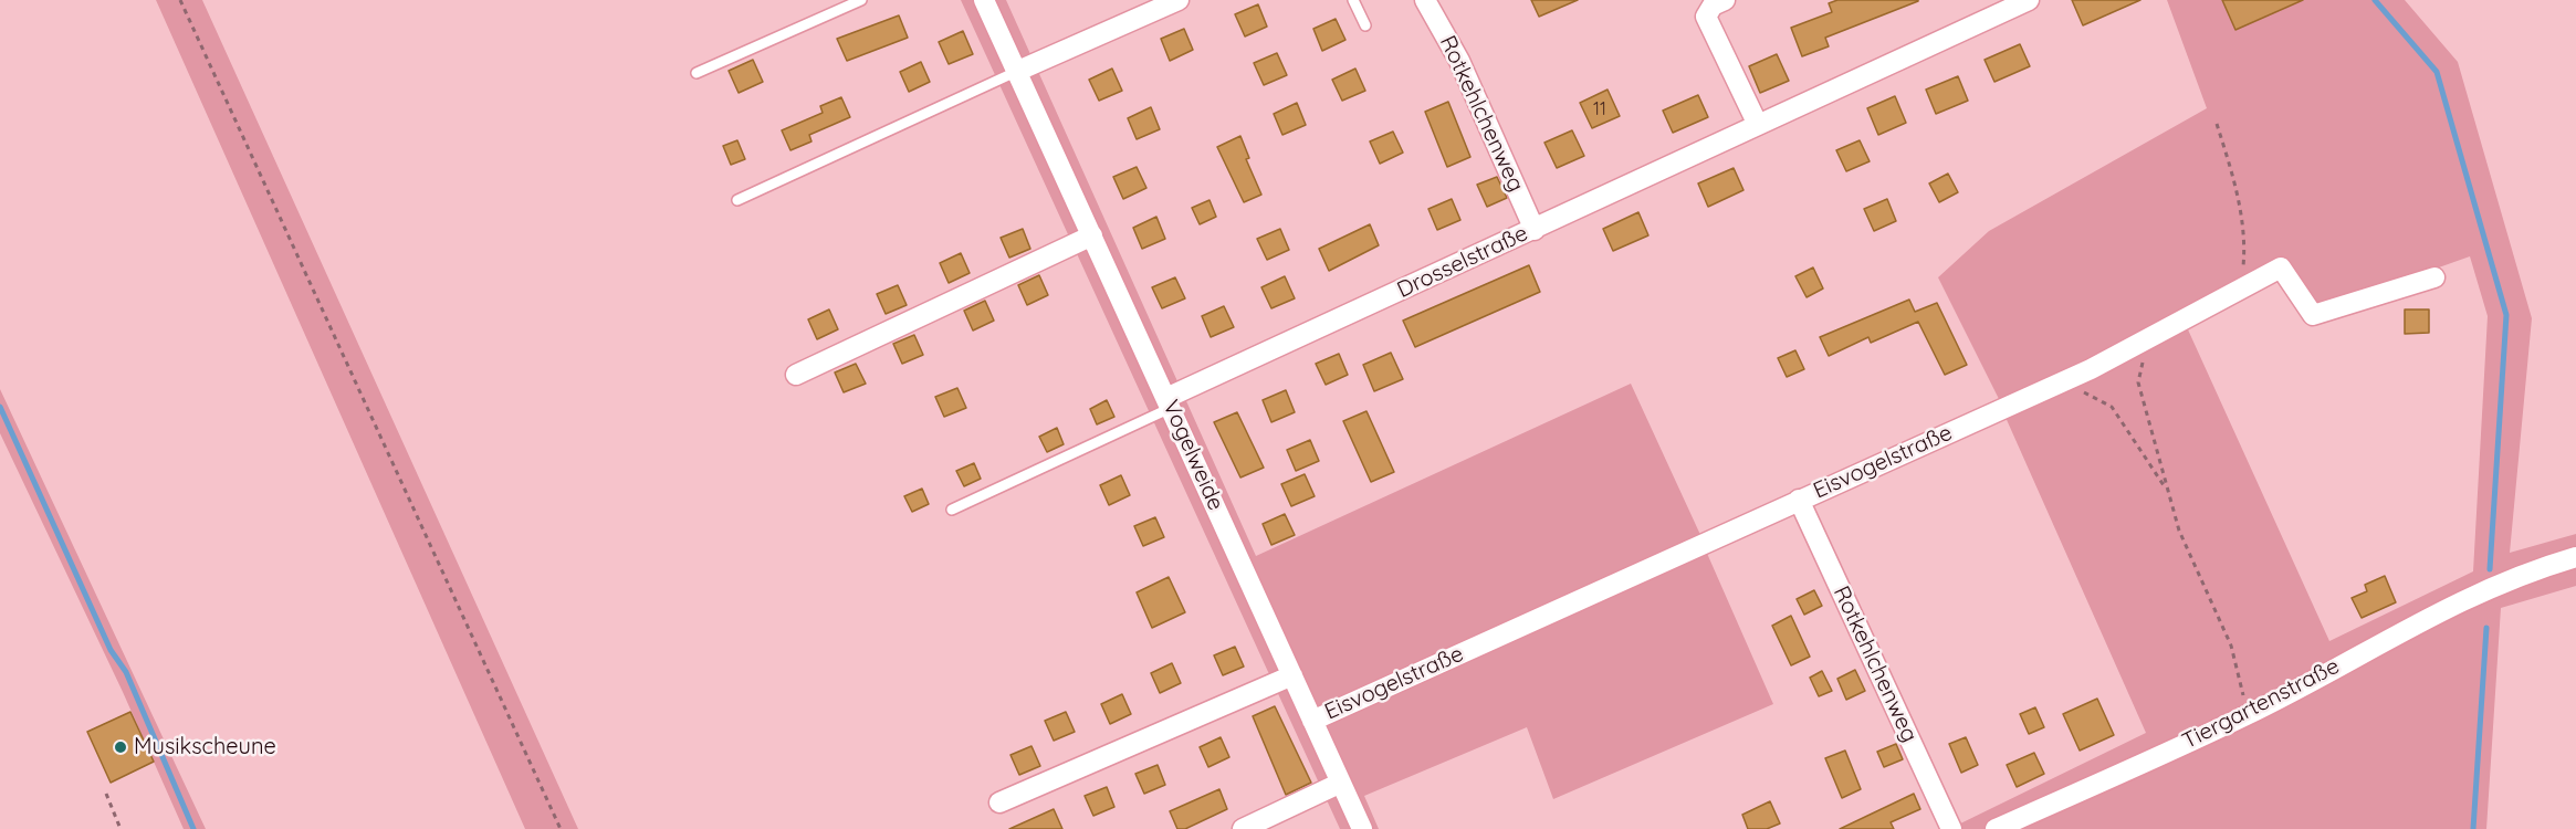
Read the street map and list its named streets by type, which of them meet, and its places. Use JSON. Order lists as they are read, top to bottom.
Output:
{
  "streets": {
    "street": [
      "Rotkehlchenweg",
      "Drosselstraße",
      "Vogelweide",
      "Eisvogelstraße",
      "Tiergartenstraße"
    ]
  },
  "crossings": [
    ["Rotkehlchenweg", "Drosselstraße"],
    ["Rotkehlchenweg", "Eisvogelstraße"],
    ["Drosselstraße", "Vogelweide"],
    ["Vogelweide", "Eisvogelstraße"]
  ],
  "places": ["Musikscheune"],
  "house_numbers": ["11"]
}
